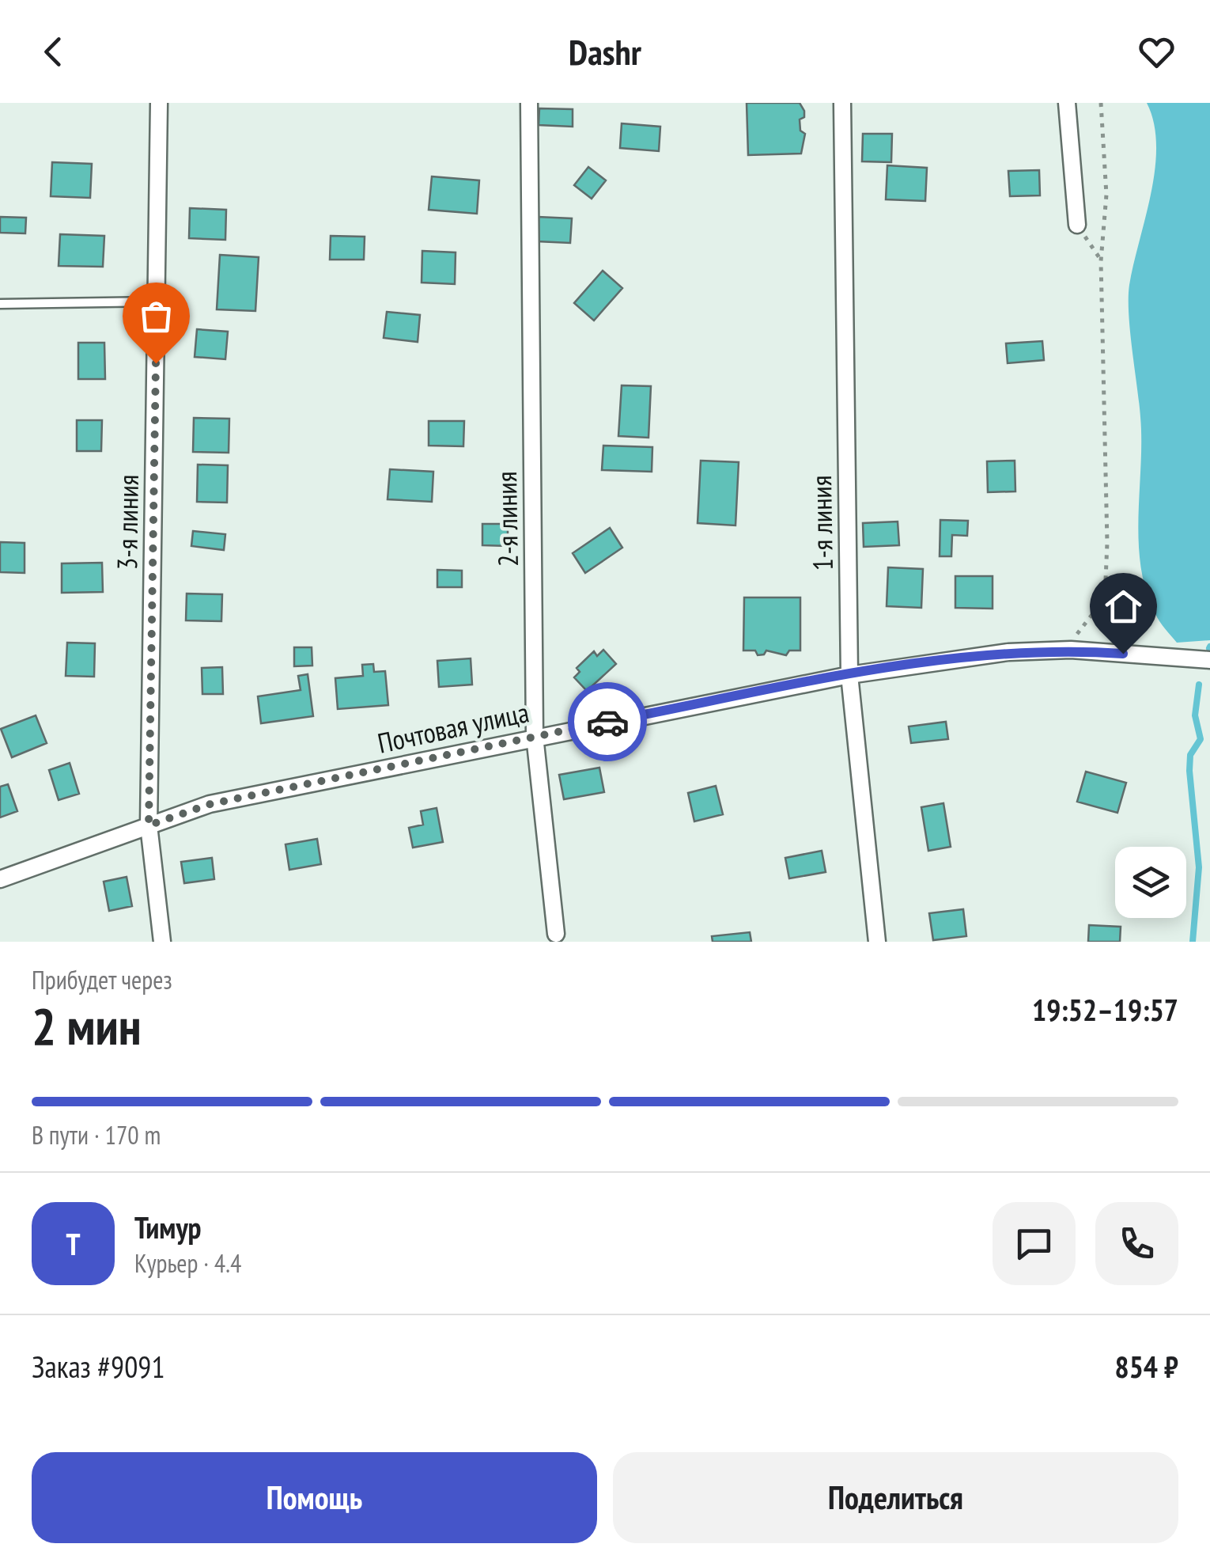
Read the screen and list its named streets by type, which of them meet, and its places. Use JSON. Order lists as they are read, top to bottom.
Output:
{
  "streets": {
    "street": [
      "2-я линия",
      "3-я линия",
      "1-я линия",
      "Почтовая улица"
    ]
  },
  "crossings": [
    ["2-я линия", "Почтовая улица"],
    ["3-я линия", "Почтовая улица"],
    ["1-я линия", "Почтовая улица"]
  ],
  "page": {
    "header": "Dashr",
    "heading": ["2 мин", "Прибудет через", "19:52–19:57"],
    "panel": [
      "Тимур",
      "Курьер · 4.4",
      "Заказ #9091",
      "854 ₽"
    ],
    "bar": "В пути · 170 m",
    "round": "Т",
    "buttons": ["Помощь", "Поделиться"]
  }
}
